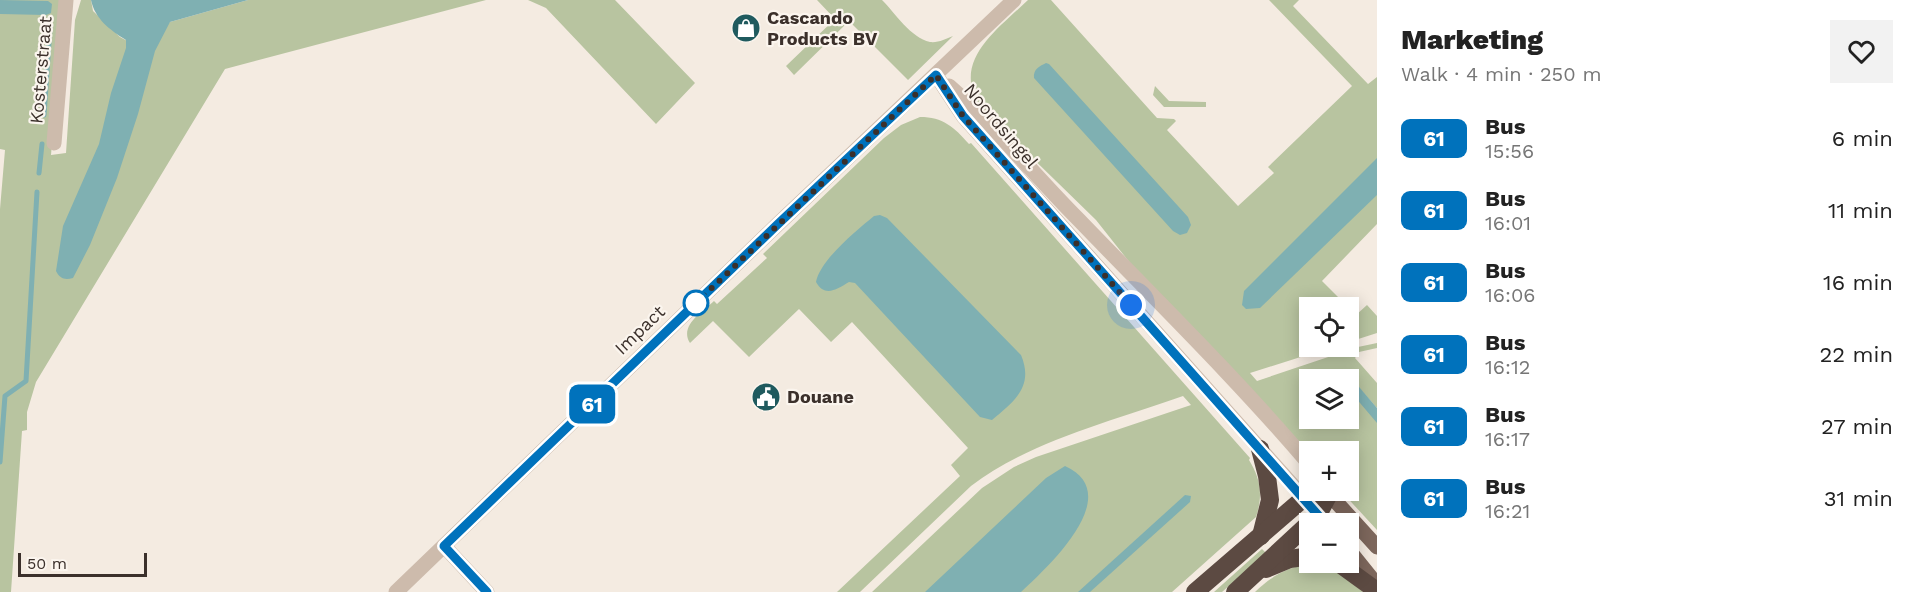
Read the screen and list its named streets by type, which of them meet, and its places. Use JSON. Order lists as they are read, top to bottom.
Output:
{
  "streets": {
    "main road": ["Noordsingel"],
    "street": ["Kosterstraat", "Impact"]
  },
  "crossings": [
    ["Noordsingel", "Impact"]
  ],
  "places": {
    "shop": ["Cascando Products BV"],
    "public building": ["Douane"]
  },
  "lines": ["bus line 61"],
  "scale_bar": "50 m",
  "page": {
    "on_map": "61",
    "heading": ["Marketing", "Walk · 4 min · 250 m"],
    "list": [
      {
        "mark": "61",
        "name": "Bus",
        "note": "15:56",
        "value": "6 min"
      },
      {
        "mark": "61",
        "name": "Bus",
        "note": "16:01",
        "value": "11 min"
      },
      {
        "mark": "61",
        "name": "Bus",
        "note": "16:06",
        "value": "16 min"
      },
      {
        "mark": "61",
        "name": "Bus",
        "note": "16:12",
        "value": "22 min"
      },
      {
        "mark": "61",
        "name": "Bus",
        "note": "16:17",
        "value": "27 min"
      },
      {
        "mark": "61",
        "name": "Bus",
        "note": "16:21",
        "value": "31 min"
      }
    ],
    "map_buttons": ["+", "−"],
    "scale": "50 m"
  }
}
